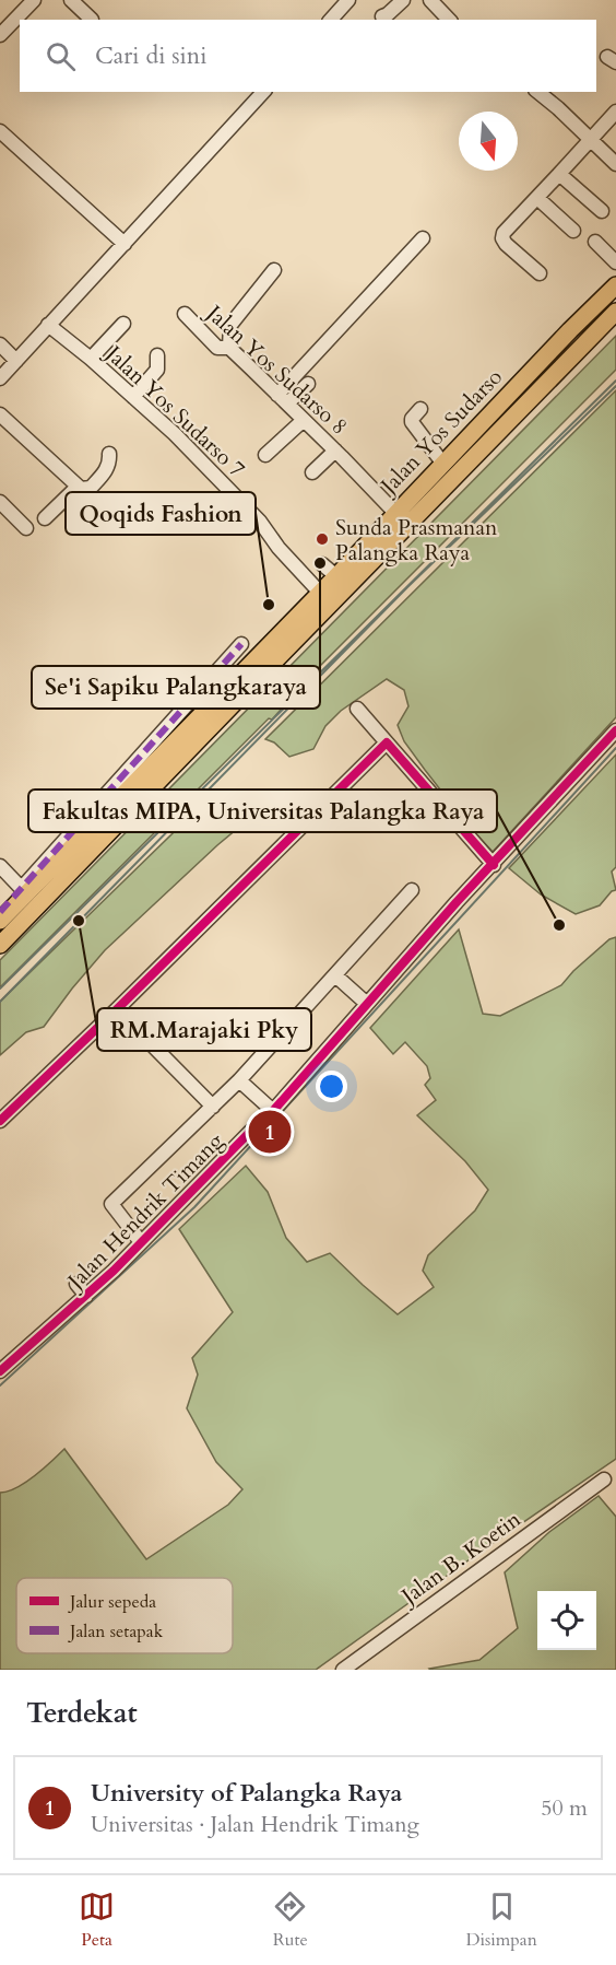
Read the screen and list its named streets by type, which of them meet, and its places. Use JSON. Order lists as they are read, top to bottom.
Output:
{
  "streets": {
    "main road": ["Jalan Yos Sudarso"],
    "street": [
      "Jalan Yos Sudarso 8",
      "Jalan Yos Sudarso 7",
      "Jalan Hendrik Timang",
      "Jalan B. Koetin"
    ]
  },
  "crossings": [
    ["Jalan Yos Sudarso 8", "Jalan Yos Sudarso"],
    ["Jalan Yos Sudarso 7", "Jalan Yos Sudarso"]
  ],
  "places": [
    "Sunda Prasmanan Palangka Raya",
    "Se'i Sapiku Palangkaraya",
    "Qoqids Fashion",
    "RM.Marajaki Pky",
    "Fakultas MIPA, Universitas Palangka Raya"
  ],
  "legend": ["Jalur sepeda", "Jalan setapak"],
  "north": "bottom",
  "page": {
    "search": "Cari di sini",
    "pins": "1",
    "heading": "Terdekat",
    "list": [
      {
        "mark": "1",
        "name": "University of Palangka Raya",
        "note": "Universitas · Jalan Hendrik Timang",
        "value": "50 m"
      }
    ],
    "nav": ["Peta", "Rute", "Disimpan"]
  }
}
